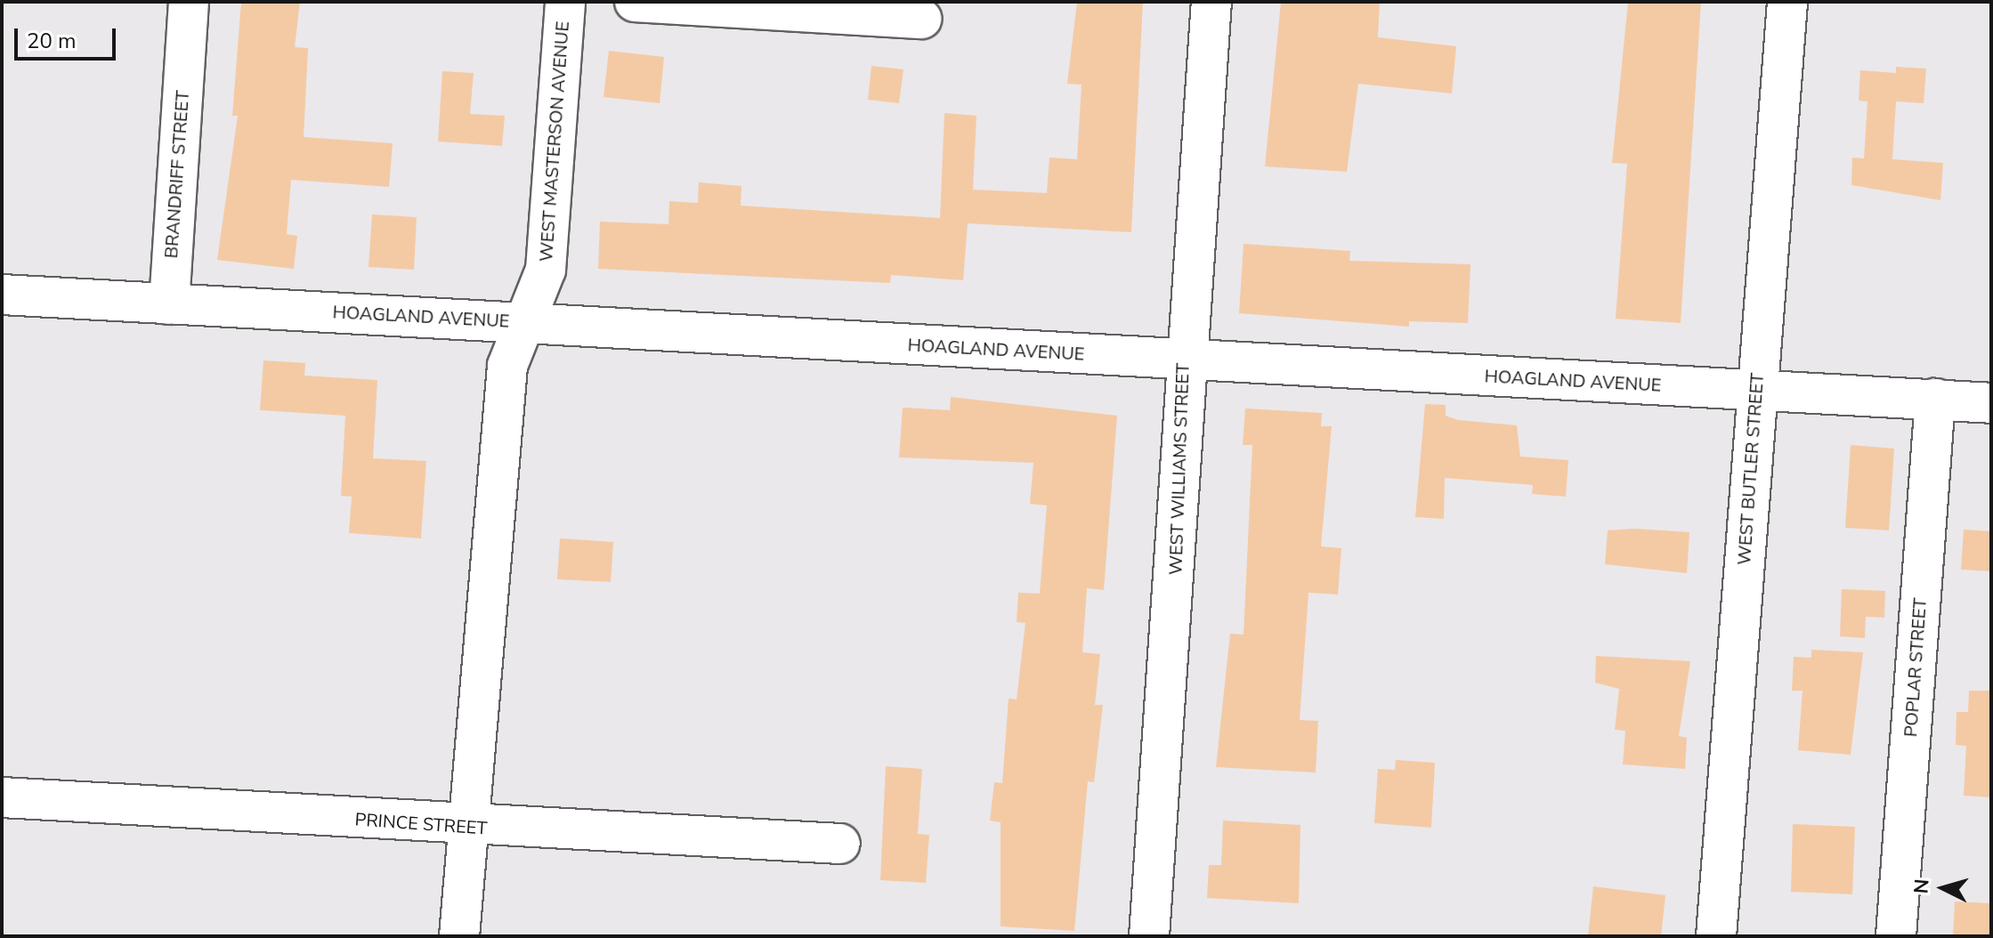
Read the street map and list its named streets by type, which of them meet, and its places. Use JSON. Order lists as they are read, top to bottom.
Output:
{
  "streets": {
    "street": [
      "WEST MASTERSON AVENUE",
      "BRANDRIFF STREET",
      "HOAGLAND AVENUE",
      "WEST WILLIAMS STREET",
      "WEST BUTLER STREET",
      "POPLAR STREET",
      "PRINCE STREET"
    ]
  },
  "crossings": [
    ["WEST MASTERSON AVENUE", "HOAGLAND AVENUE"],
    ["WEST MASTERSON AVENUE", "PRINCE STREET"],
    ["BRANDRIFF STREET", "HOAGLAND AVENUE"],
    ["HOAGLAND AVENUE", "WEST WILLIAMS STREET"],
    ["HOAGLAND AVENUE", "WEST BUTLER STREET"],
    ["HOAGLAND AVENUE", "POPLAR STREET"]
  ],
  "scale_bar": "20 m",
  "north": "left"
}
